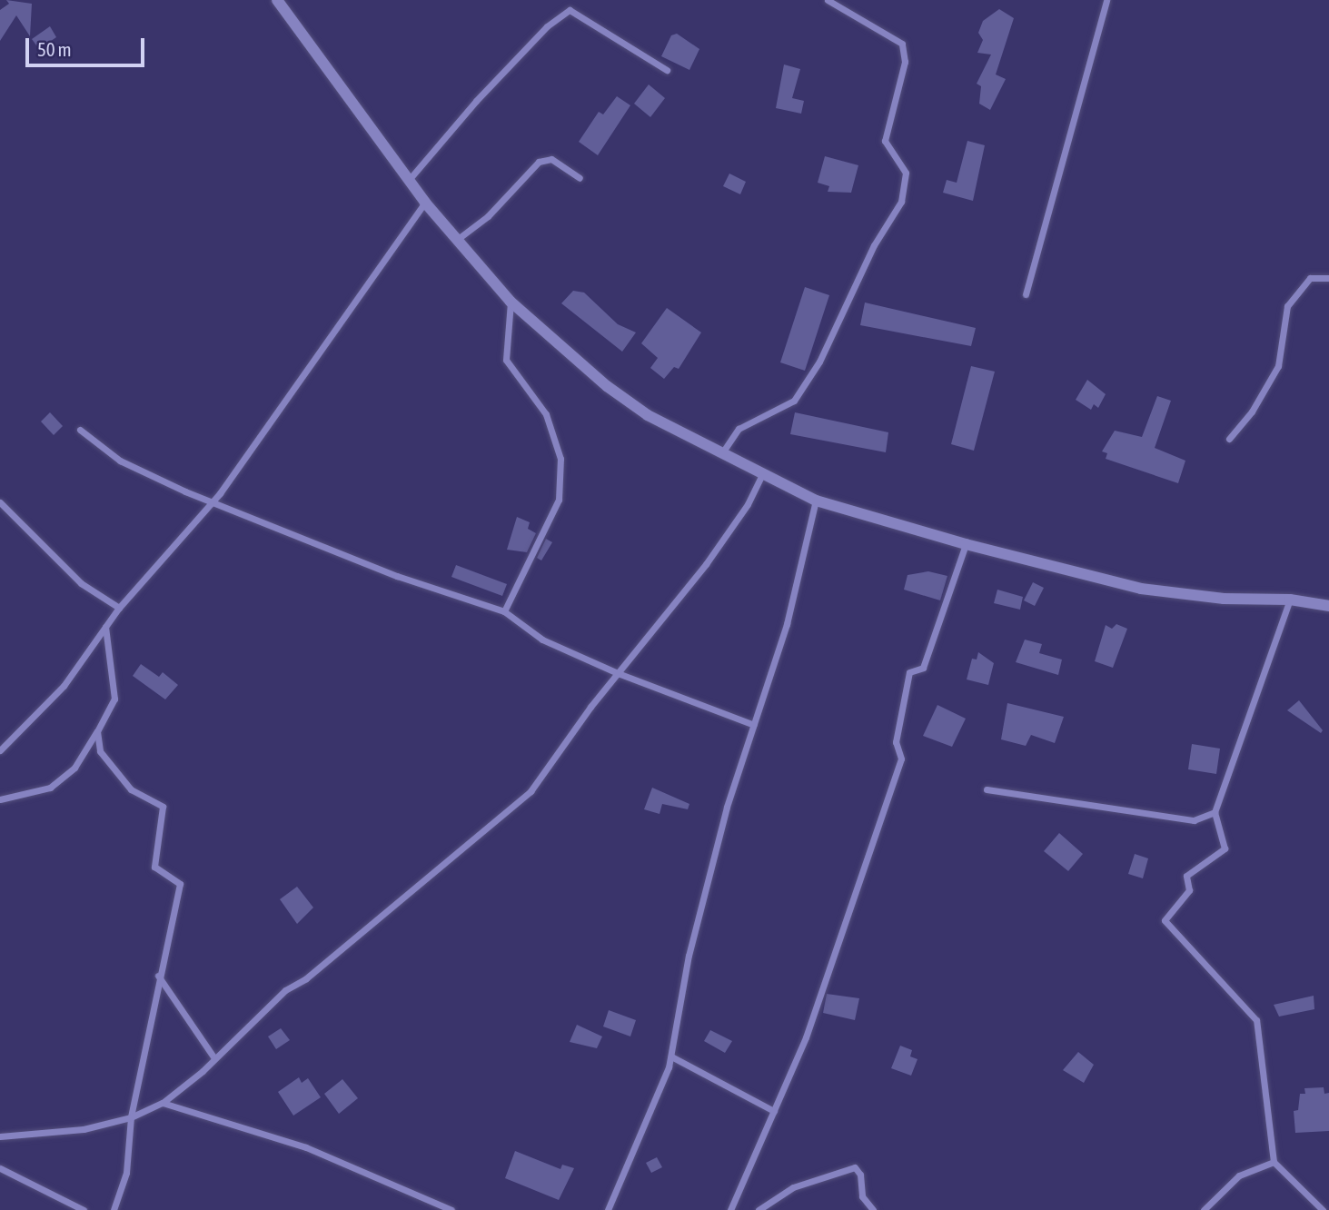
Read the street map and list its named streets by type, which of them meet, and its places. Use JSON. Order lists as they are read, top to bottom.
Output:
{
  "scale_bar": "50 m"
}
